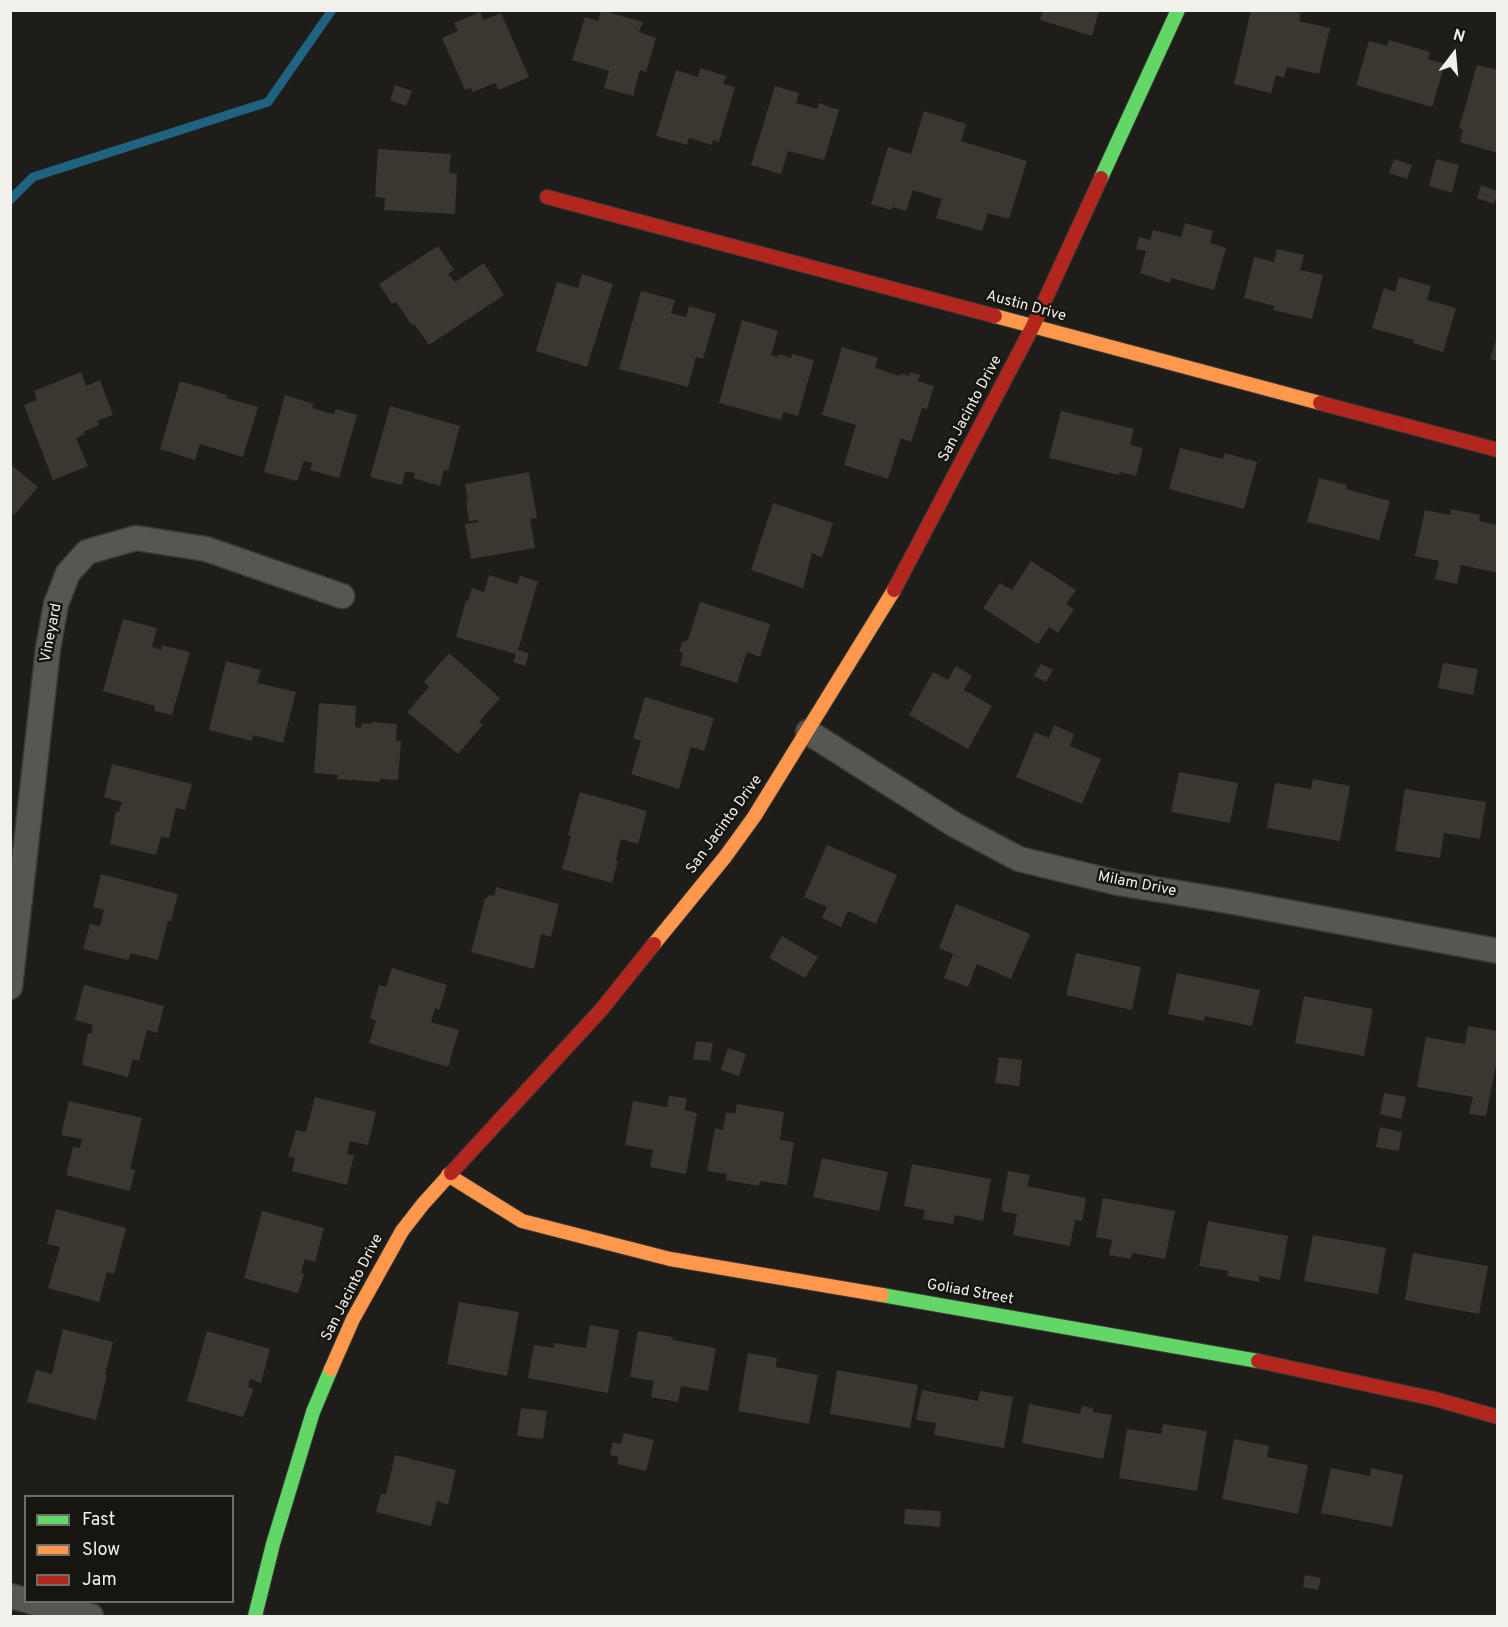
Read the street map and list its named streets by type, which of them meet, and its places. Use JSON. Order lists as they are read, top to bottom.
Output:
{
  "streets": {
    "street": [
      "Austin Drive",
      "San Jacinto Drive",
      "Vineyard",
      "Milam Drive",
      "Goliad Street"
    ]
  },
  "crossings": [
    ["Austin Drive", "San Jacinto Drive"],
    ["San Jacinto Drive", "Milam Drive"],
    ["San Jacinto Drive", "Goliad Street"]
  ],
  "legend": ["Fast", "Slow", "Jam"],
  "north": "top"
}
